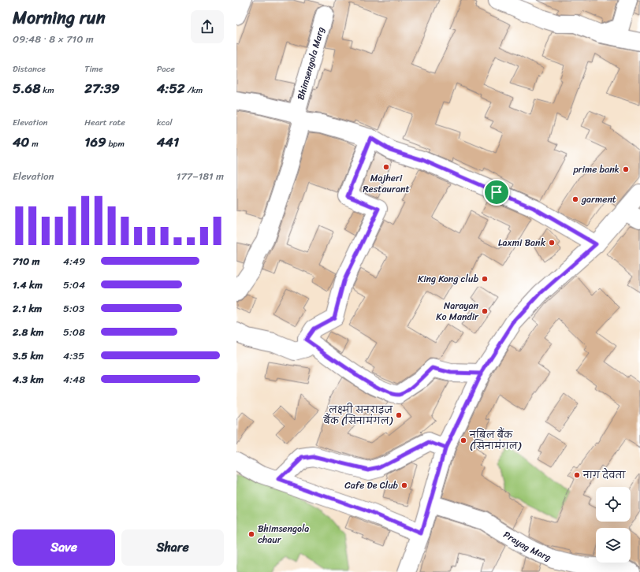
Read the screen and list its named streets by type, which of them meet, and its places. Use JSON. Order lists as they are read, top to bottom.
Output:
{
  "streets": {
    "street": ["Bhimsengola Marg", "Prayag Marg"]
  },
  "places": [
    "Majheri Restaurant",
    "prime bank",
    "garment",
    "Laxmi Bank",
    "King Kong club",
    "Narayan Ko Mandir",
    "लक्ष्मी सनराइज बैंक (सिनामंगल)",
    "नबिल बैंक (सिनामंगल)",
    "नाग देवता",
    "Cafe De Club",
    "Bhimsengola chaur"
  ],
  "page": {
    "heading": ["Morning run", "09:48 · 8 × 710 m"],
    "stats": [
      ["Distance", "5.68 km"],
      ["Time", "27:39"],
      ["Pace", "4:52 /km"],
      ["Elevation", "40 m"],
      ["Heart rate", "169 bpm"],
      ["kcal", "441"]
    ],
    "chart": ["Elevation", "177–181 m"],
    "list": [
      {
        "name": "710 m",
        "note": "4:49"
      },
      {
        "name": "1.4 km",
        "note": "5:04"
      },
      {
        "name": "2.1 km",
        "note": "5:03"
      },
      {
        "name": "2.8 km",
        "note": "5:08"
      },
      {
        "name": "3.5 km",
        "note": "4:35"
      },
      {
        "name": "4.3 km",
        "note": "4:48"
      }
    ],
    "buttons": ["Save", "Share"]
  }
}
